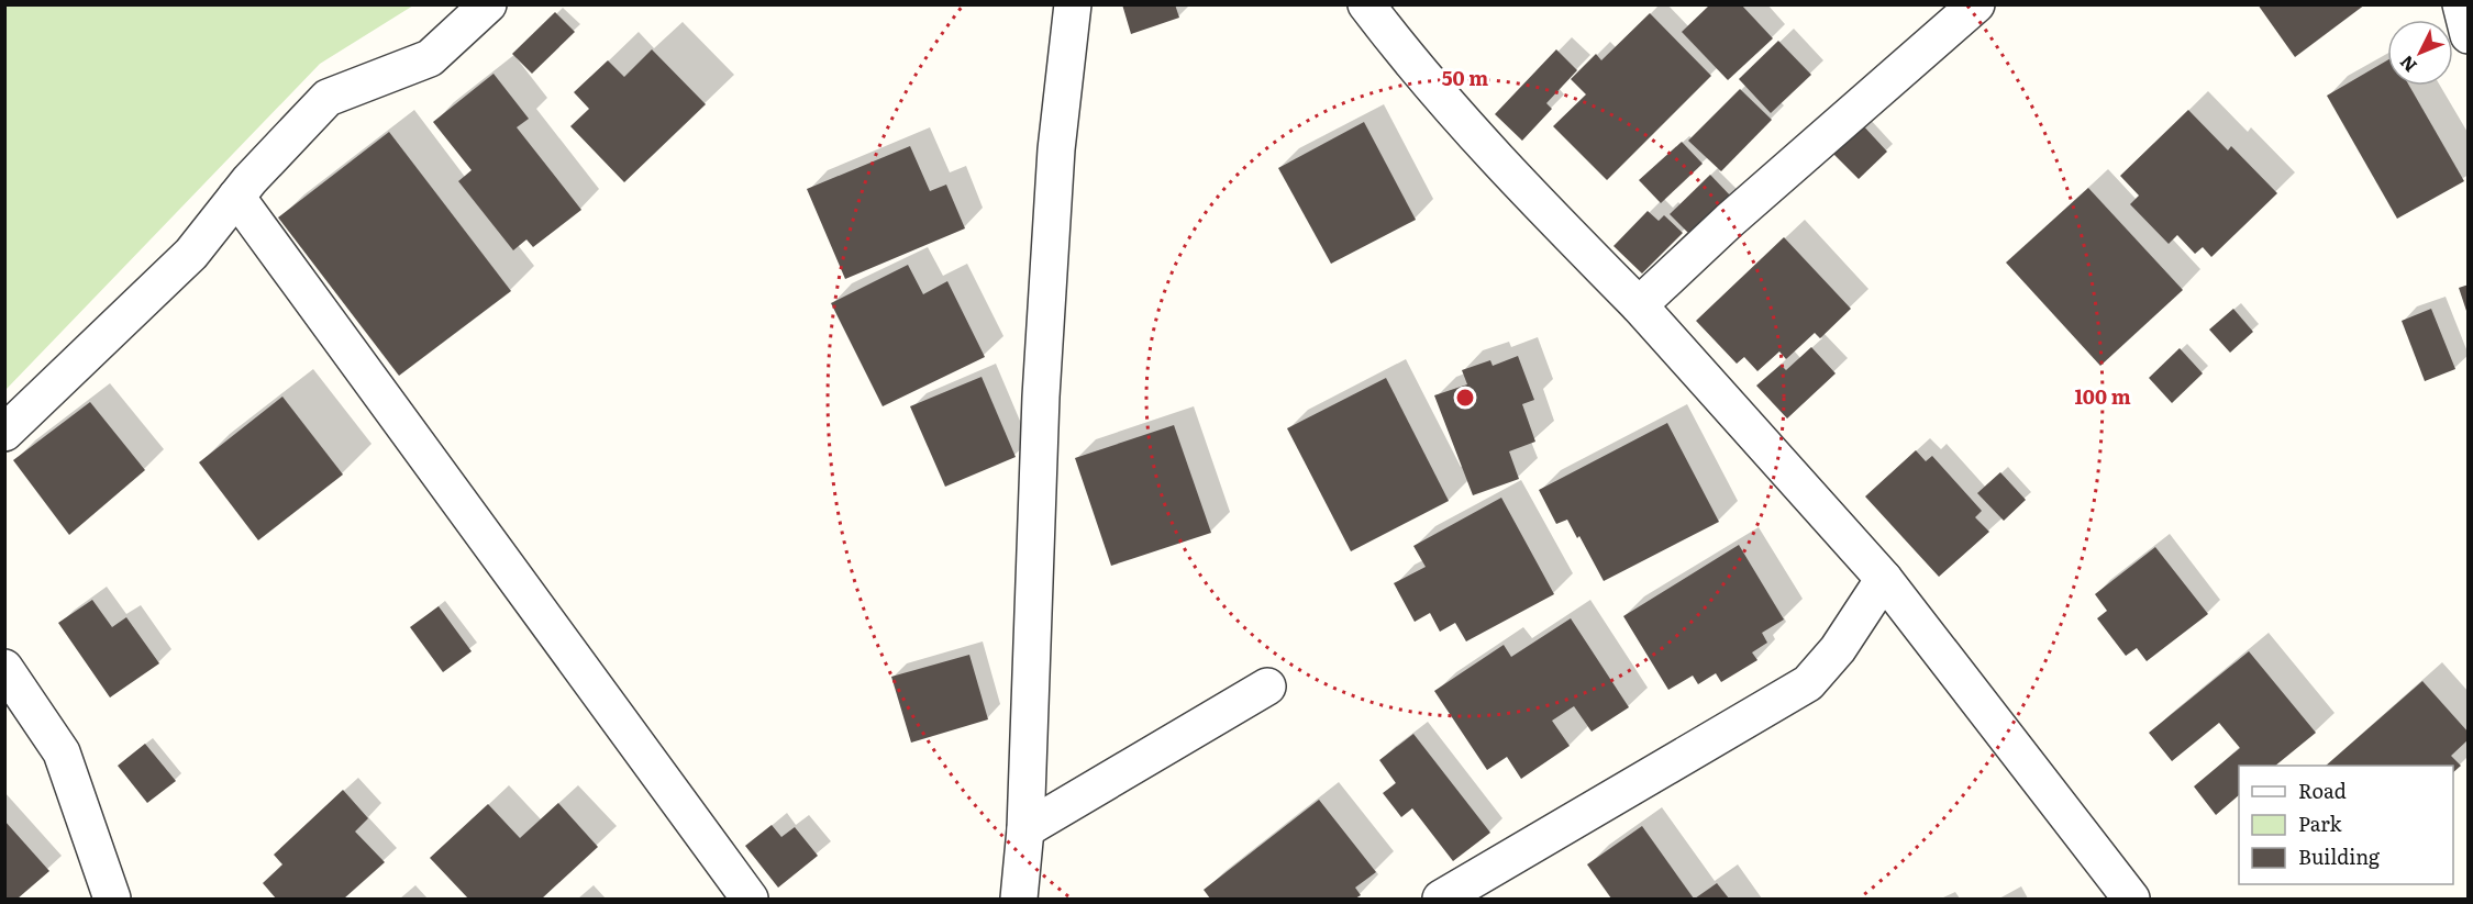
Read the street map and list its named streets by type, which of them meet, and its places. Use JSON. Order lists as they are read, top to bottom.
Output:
{
  "legend": ["Road", "Park", "Building"],
  "north": "bottom left",
  "rings": ["50 m", "100 m"]
}
